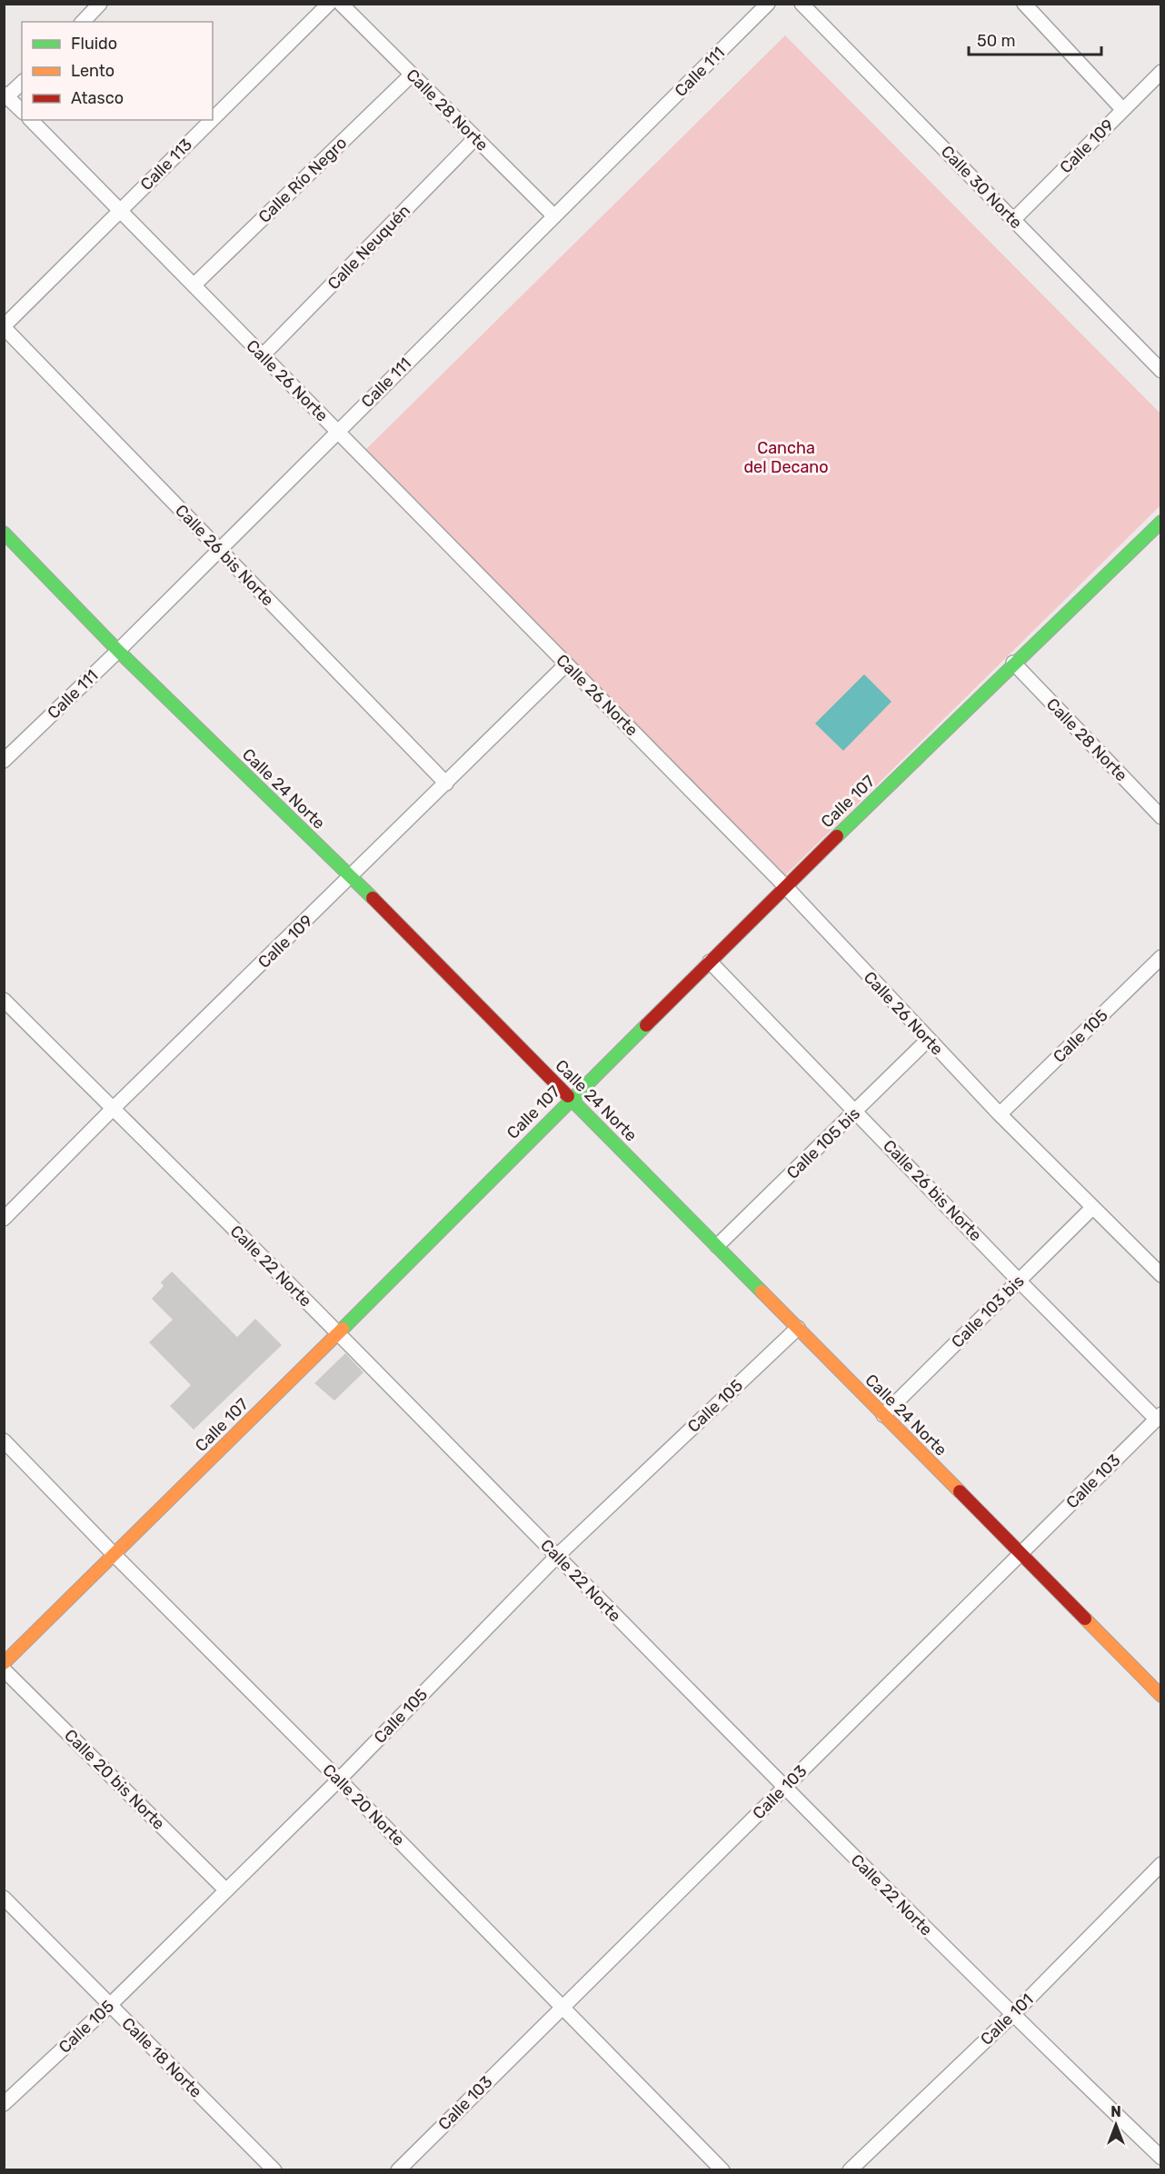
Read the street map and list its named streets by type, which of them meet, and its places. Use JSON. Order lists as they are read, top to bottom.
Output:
{
  "streets": {
    "street": [
      "Calle 111",
      "Calle 28 Norte",
      "Calle 109",
      "Calle 113",
      "Calle Río Negro",
      "Calle 30 Norte",
      "Calle Neuquén",
      "Calle 26 Norte",
      "Calle 26 bis Norte",
      "Calle 24 Norte",
      "Calle 107",
      "Calle 105",
      "Calle 105 bis",
      "Calle 22 Norte",
      "Calle 103 bis",
      "Calle 103",
      "Calle 20 bis Norte",
      "Calle 20 Norte",
      "Calle 101",
      "Calle 18 Norte"
    ]
  },
  "crossings": [
    ["Calle 111", "Calle 28 Norte"],
    ["Calle 111", "Calle 26 Norte"],
    ["Calle 111", "Calle 26 bis Norte"],
    ["Calle 111", "Calle 24 Norte"],
    ["Calle 28 Norte", "Calle Río Negro"],
    ["Calle 28 Norte", "Calle Neuquén"],
    ["Calle 28 Norte", "Calle 107"],
    ["Calle 109", "Calle 30 Norte"],
    ["Calle 109", "Calle 26 Norte"],
    ["Calle 109", "Calle 26 bis Norte"],
    ["Calle 109", "Calle 24 Norte"],
    ["Calle 109", "Calle 22 Norte"],
    ["Calle 113", "Calle 26 Norte"],
    ["Calle 113", "Calle 26 bis Norte"],
    ["Calle Río Negro", "Calle 26 Norte"],
    ["Calle Neuquén", "Calle 26 Norte"],
    ["Calle 26 Norte", "Calle 107"],
    ["Calle 26 Norte", "Calle 105"],
    ["Calle 26 Norte", "Calle 105 bis"],
    ["Calle 26 Norte", "Calle 103 bis"],
    ["Calle 26 bis Norte", "Calle 107"],
    ["Calle 26 bis Norte", "Calle 105 bis"],
    ["Calle 26 bis Norte", "Calle 103 bis"],
    ["Calle 26 bis Norte", "Calle 103"],
    ["Calle 24 Norte", "Calle 107"],
    ["Calle 24 Norte", "Calle 105"],
    ["Calle 24 Norte", "Calle 105 bis"],
    ["Calle 24 Norte", "Calle 103 bis"],
    ["Calle 24 Norte", "Calle 103"],
    ["Calle 107", "Calle 22 Norte"],
    ["Calle 107", "Calle 20 Norte"],
    ["Calle 105", "Calle 22 Norte"],
    ["Calle 105", "Calle 20 bis Norte"],
    ["Calle 105", "Calle 20 Norte"],
    ["Calle 105", "Calle 18 Norte"],
    ["Calle 22 Norte", "Calle 103"],
    ["Calle 22 Norte", "Calle 101"],
    ["Calle 103", "Calle 20 Norte"]
  ],
  "parks": ["Cancha del Decano"],
  "legend": ["Fluido", "Lento", "Atasco"],
  "scale_bar": "50 m",
  "north": "top"
}
